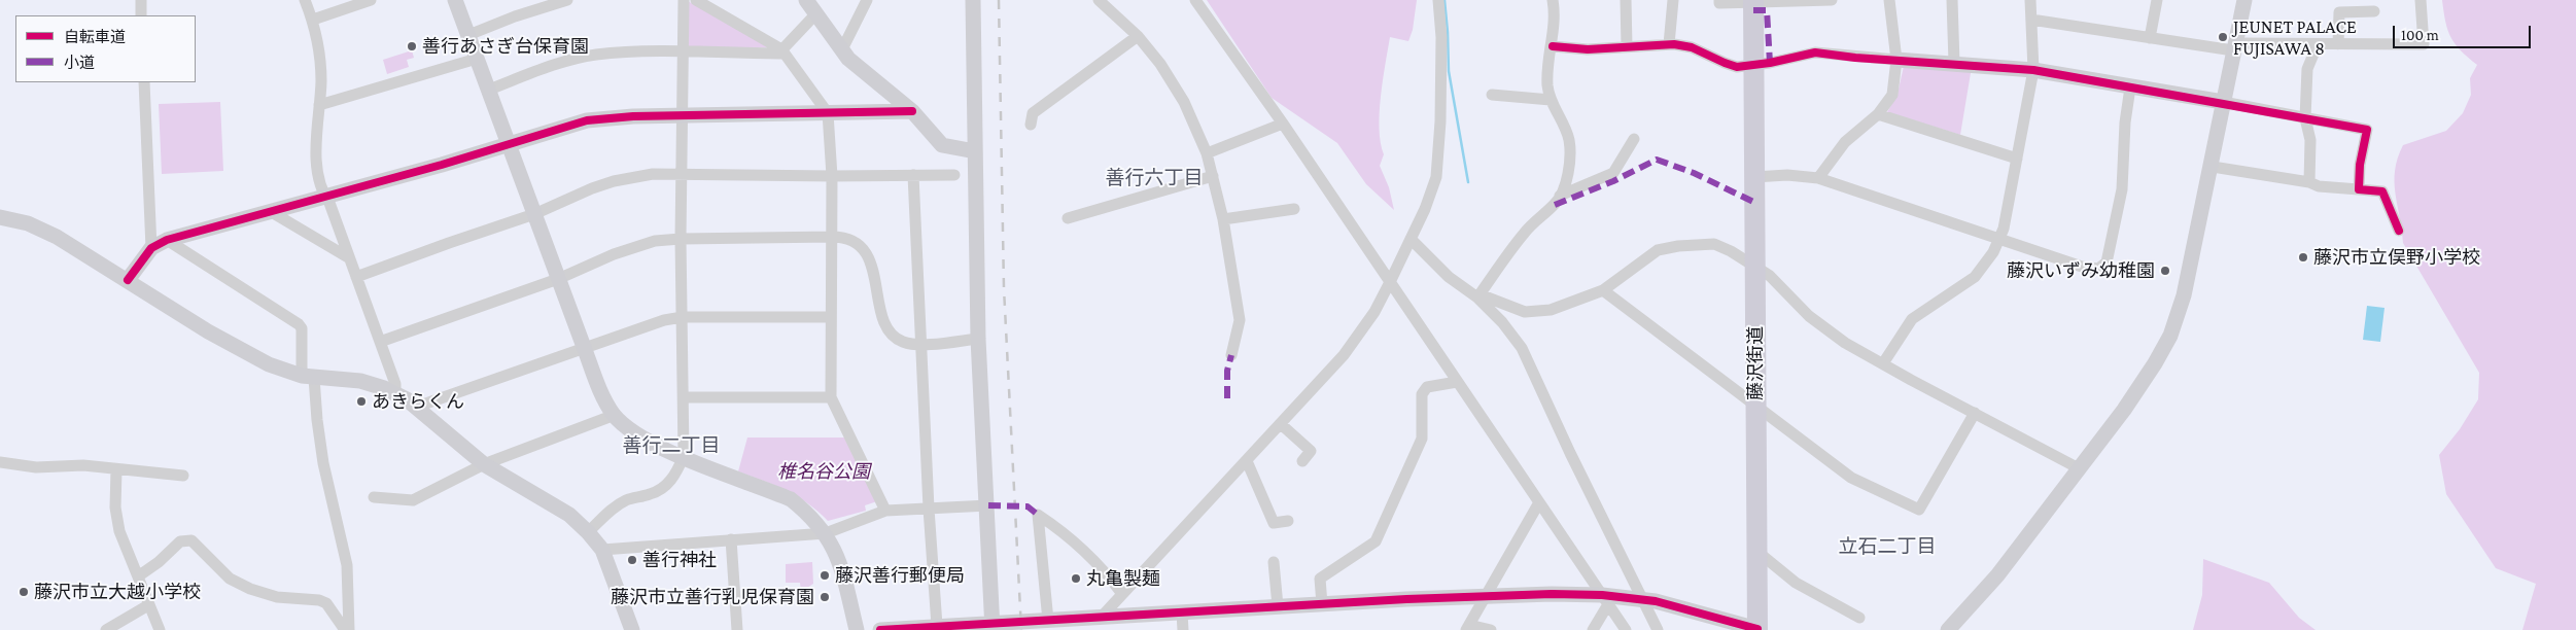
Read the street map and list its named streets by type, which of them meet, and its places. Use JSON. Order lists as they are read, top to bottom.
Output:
{
  "streets": {
    "highway": ["藤沢街道"]
  },
  "districts": ["善行六丁目", "善行二丁目", "立石二丁目"],
  "parks": ["椎名谷公園"],
  "places": [
    "JEUNET PALACE FUJISAWA 8",
    "善行あさぎ台保育園",
    "藤沢市立俣野小学校",
    "藤沢いずみ幼稚園",
    "あきらくん",
    "善行神社",
    "藤沢善行郵便局",
    "丸亀製麺",
    "藤沢市立大越小学校",
    "藤沢市立善行乳児保育園"
  ],
  "legend": ["自転車道", "小道"],
  "scale_bar": "100 m"
}
